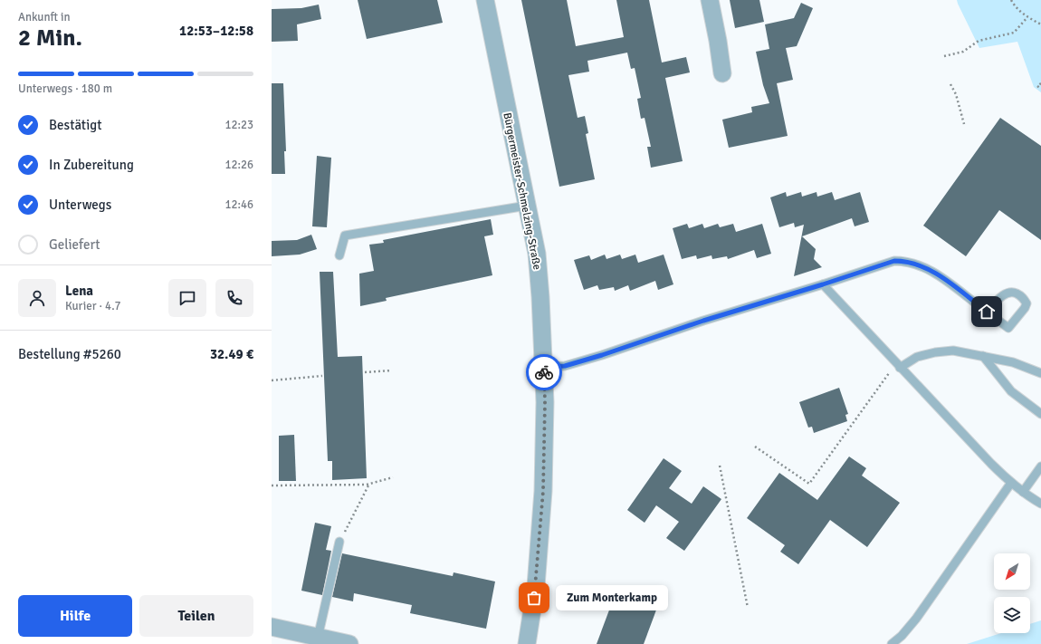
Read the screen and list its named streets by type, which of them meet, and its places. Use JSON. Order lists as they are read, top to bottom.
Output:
{
  "streets": {
    "street": ["Bürgermeister-Schmelzing-Straße"]
  },
  "places": ["Zum Monterkamp"],
  "north": "bottom left",
  "page": {
    "heading": ["2 Min.", "Ankunft in", "12:53–12:58"],
    "panel": [
      "Lena",
      "Kurier · 4.7",
      "Bestellung #5260",
      "32.49 €"
    ],
    "bar": "Unterwegs · 180 m",
    "list": [
      ["Bestätigt", "12:23"],
      ["In Zubereitung", "12:26"],
      ["Unterwegs", "12:46"],
      "Geliefert"
    ],
    "bubble": "Zum Monterkamp",
    "buttons": ["Hilfe", "Teilen"]
  }
}
